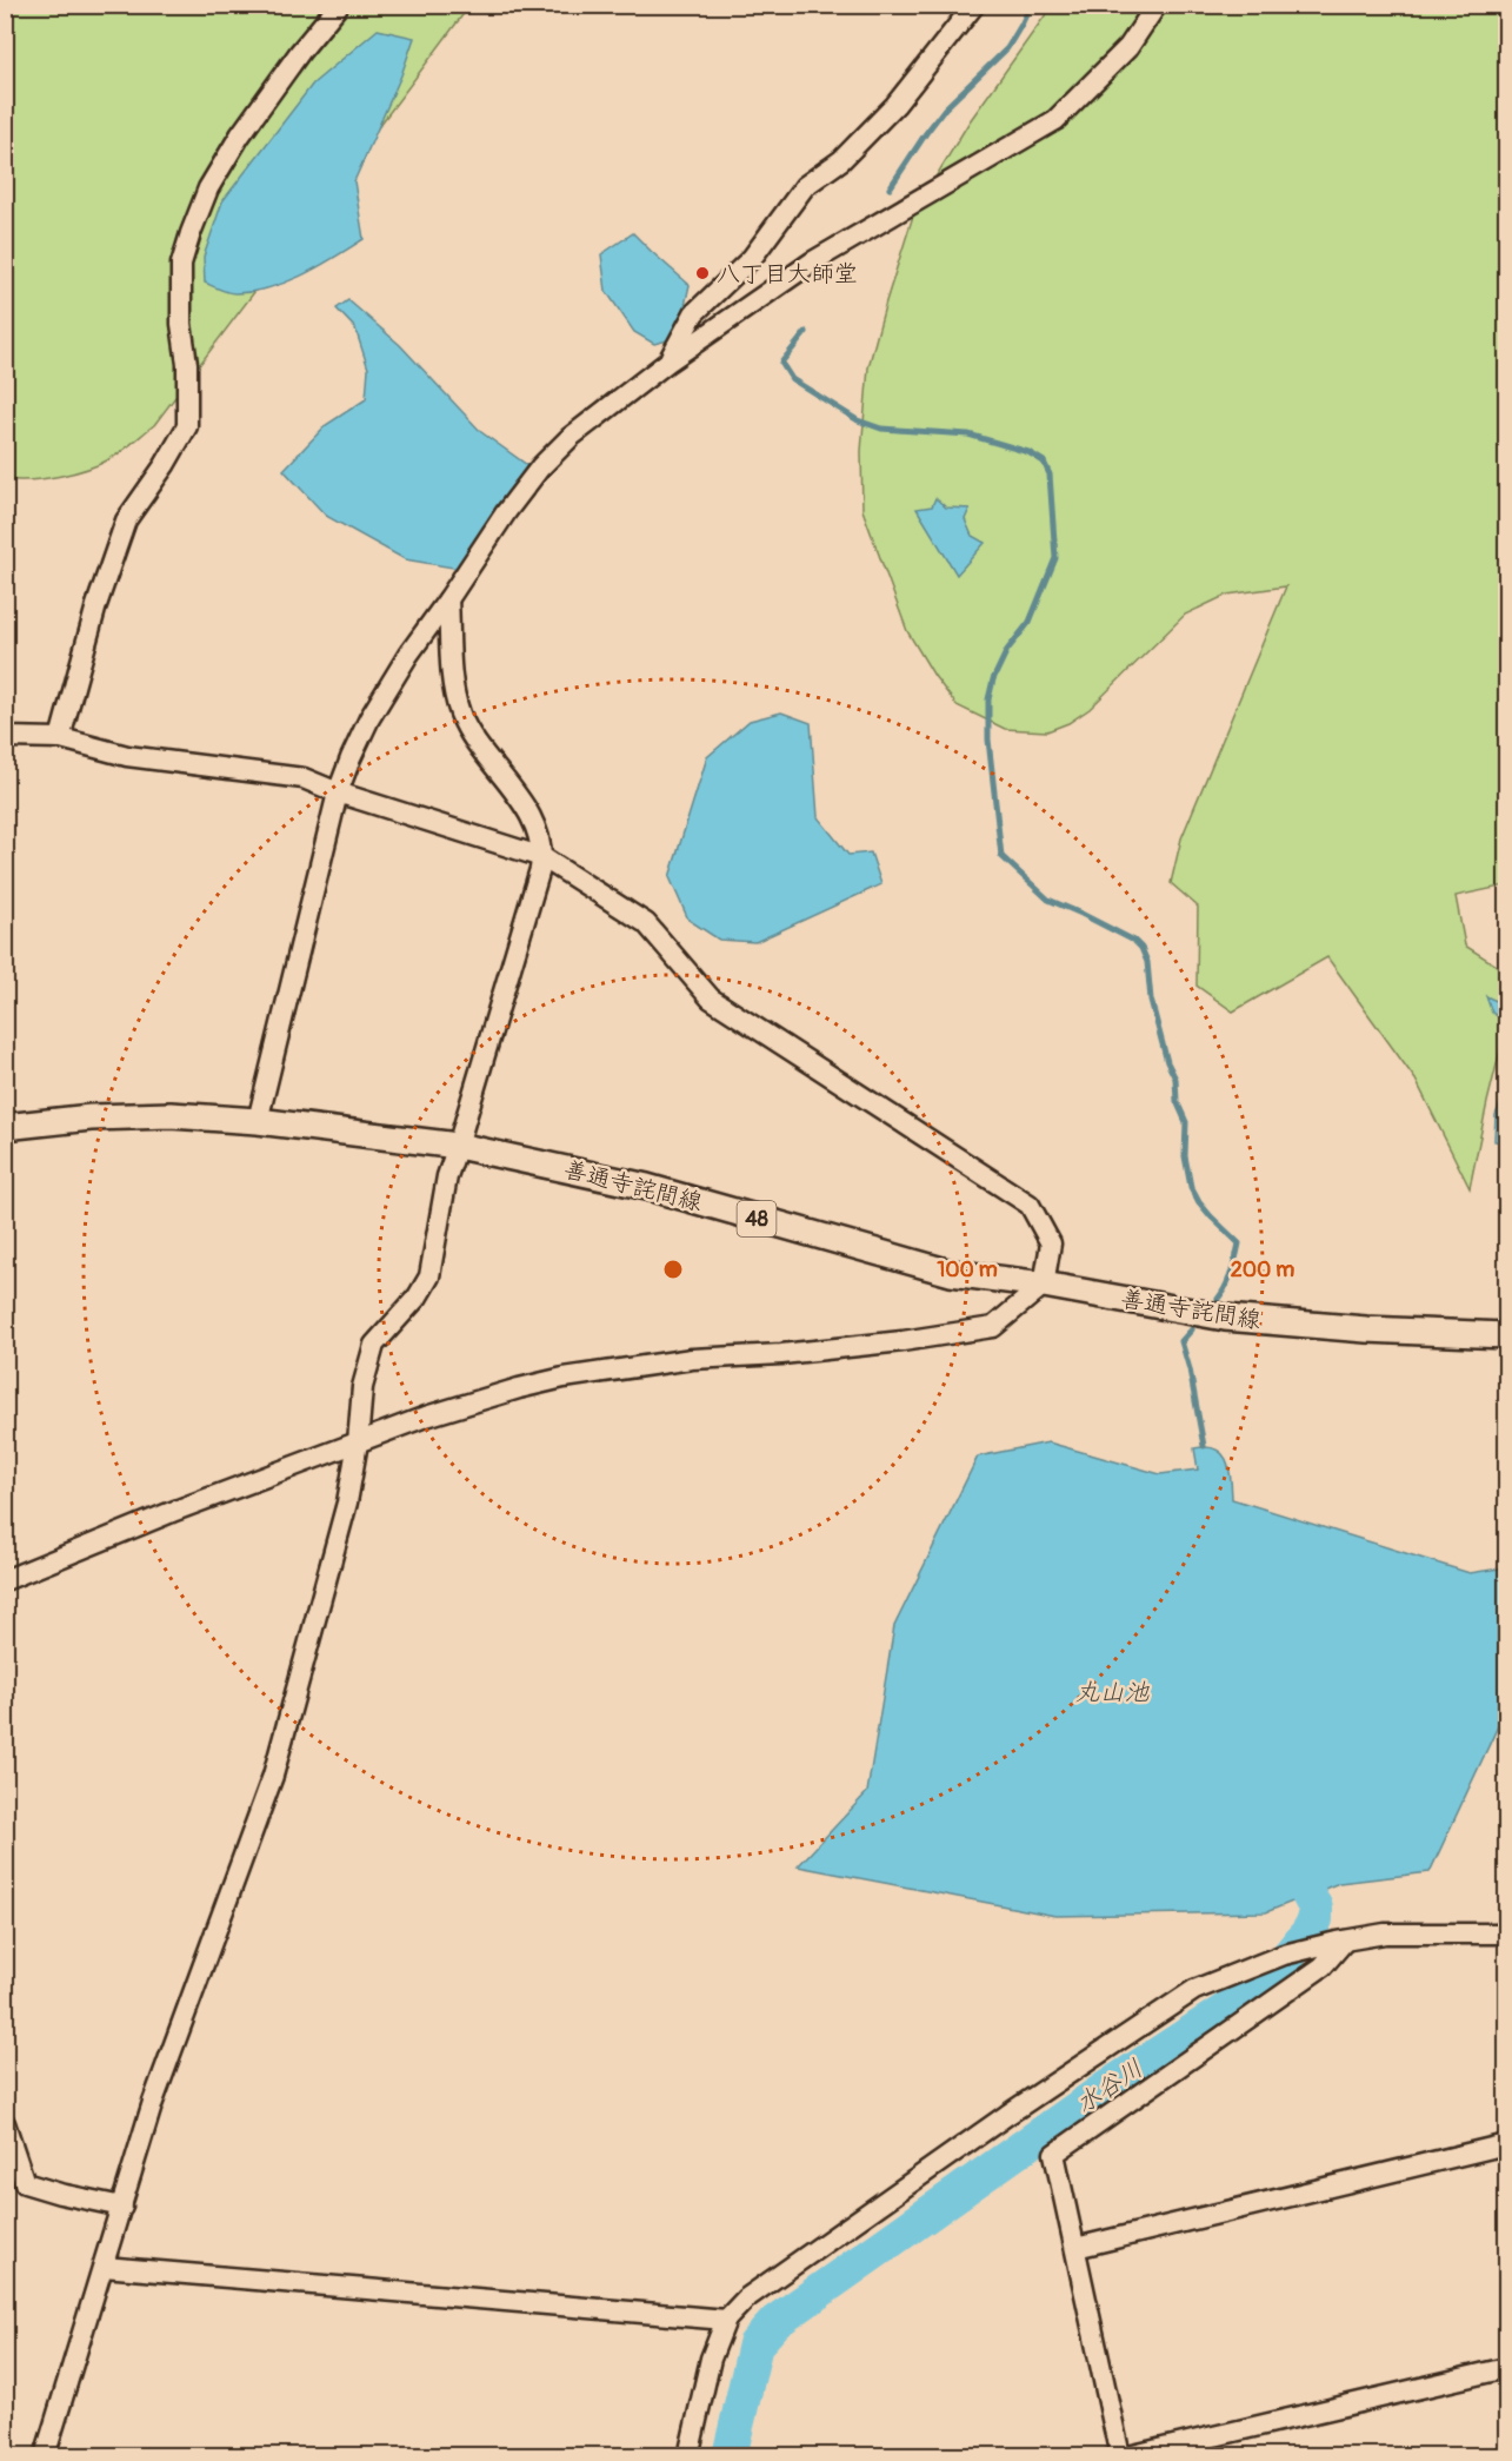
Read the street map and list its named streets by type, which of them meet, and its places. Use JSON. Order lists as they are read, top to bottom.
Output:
{
  "streets": {
    "main road": ["善通寺詫間線", "48"]
  },
  "water": ["丸山池", "水谷川"],
  "places": ["八丁目大師堂"],
  "rings": ["100 m", "200 m"]
}
